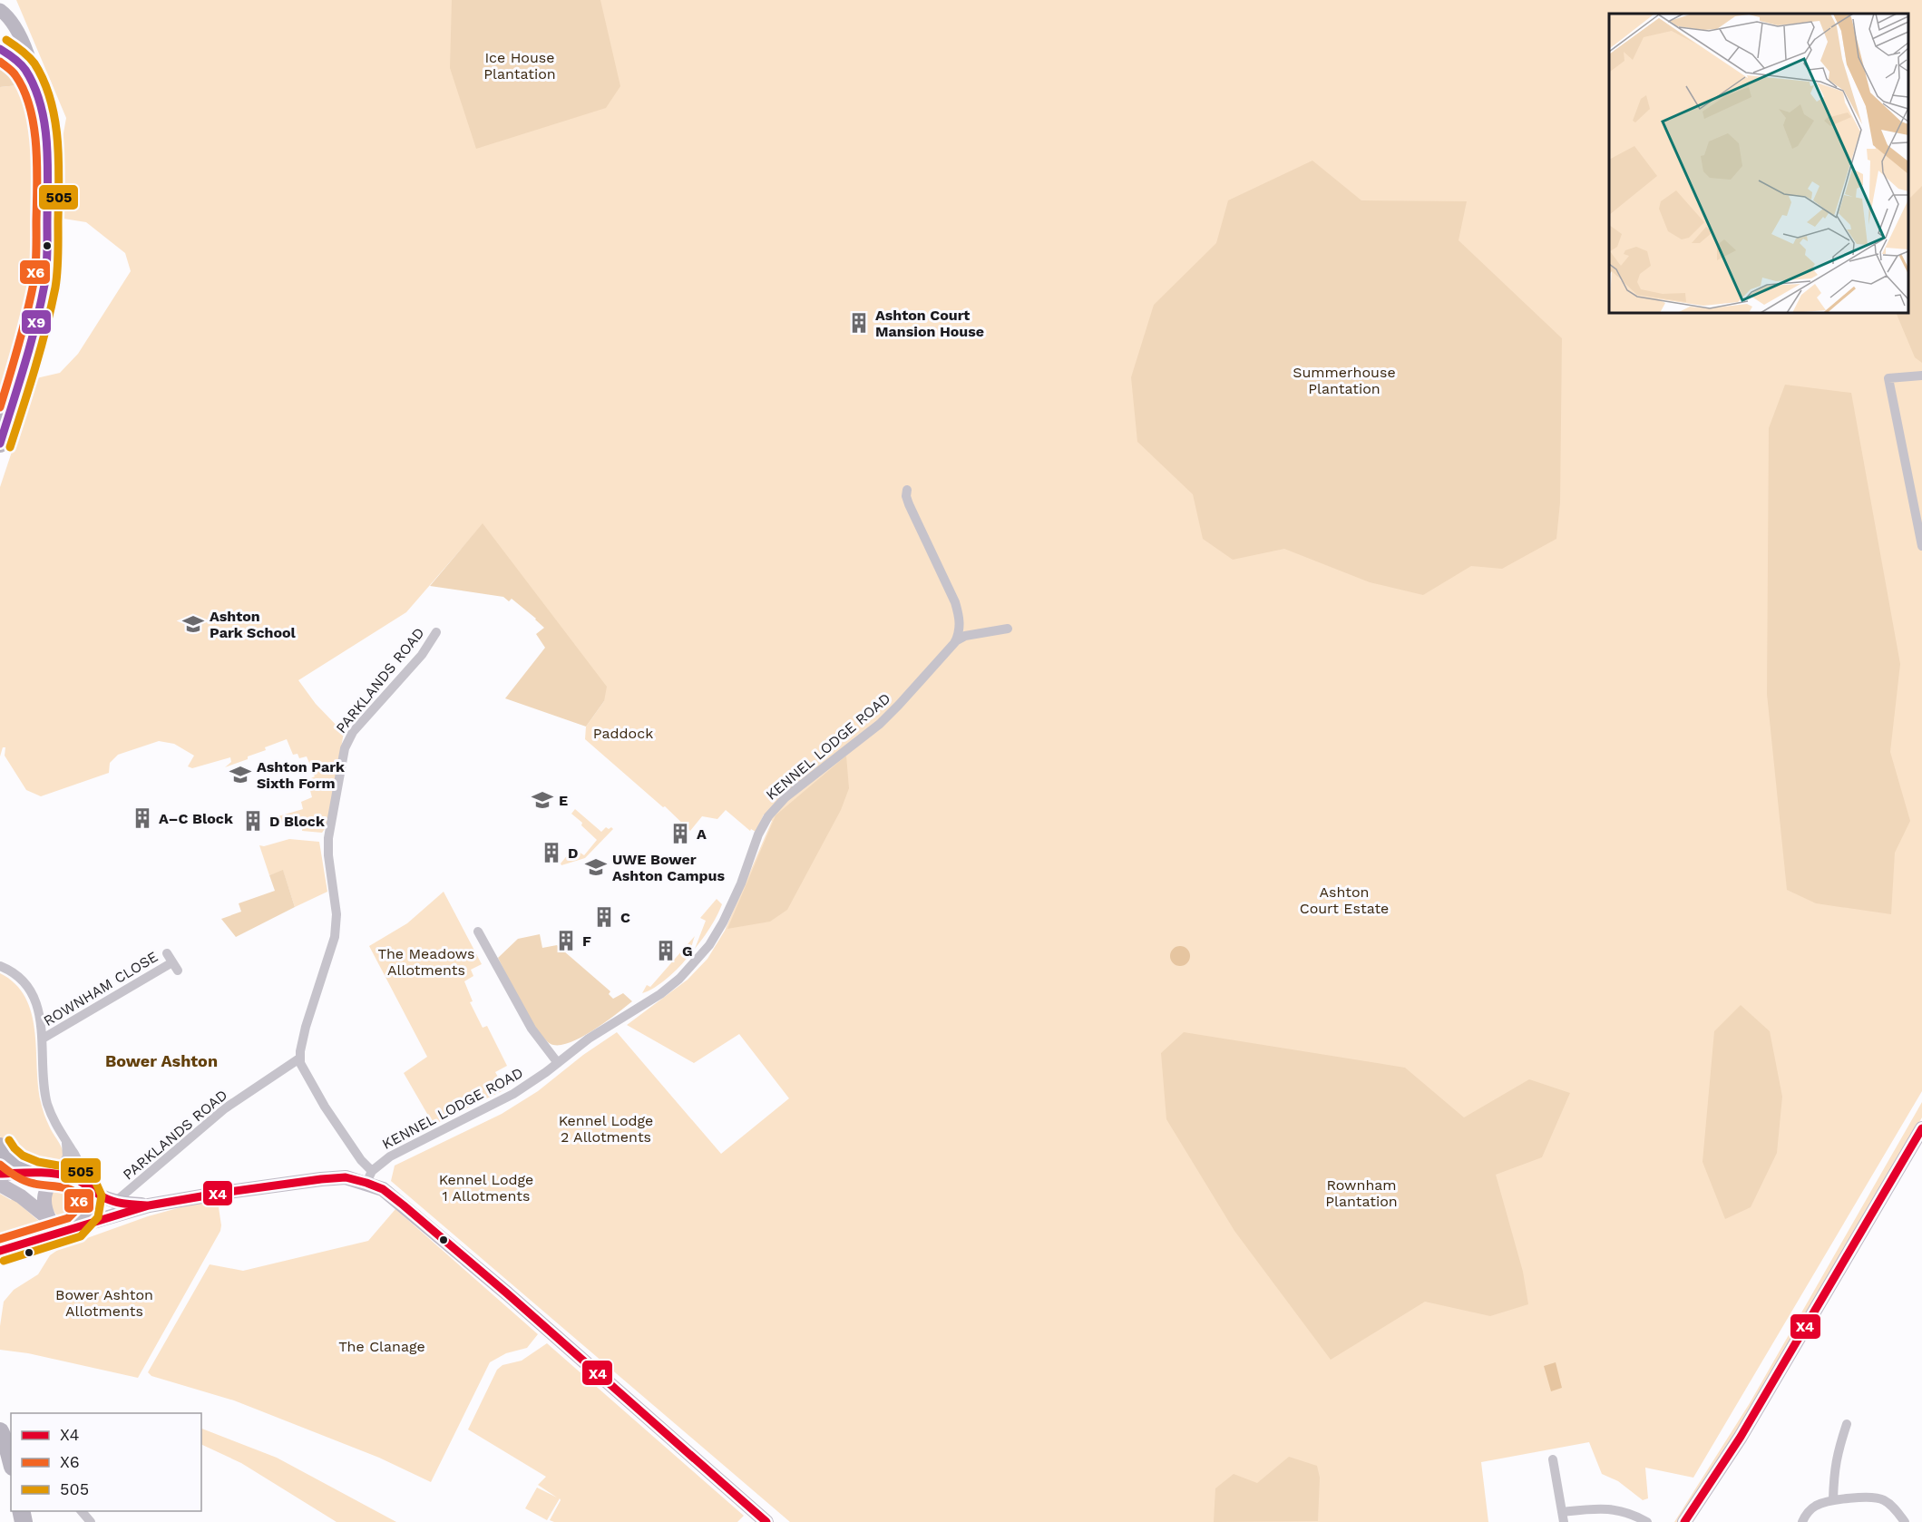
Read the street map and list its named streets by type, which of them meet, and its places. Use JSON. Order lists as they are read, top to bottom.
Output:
{
  "streets": {
    "street": ["PARKLANDS ROAD", "KENNEL LODGE ROAD", "ROWNHAM CLOSE"]
  },
  "districts": ["Bower Ashton"],
  "parks": [
    "Ice House Plantation",
    "Summerhouse Plantation",
    "Paddock",
    "Ashton Court Estate",
    "The Meadows Allotments",
    "Kennel Lodge 2 Allotments",
    "Kennel Lodge 1 Allotments",
    "Rownham Plantation",
    "Bower Ashton Allotments",
    "The Clanage"
  ],
  "places": {
    "building": [
      "Ashton Court Mansion House",
      "A–C Block",
      "D Block",
      "A",
      "D",
      "C",
      "F",
      "G"
    ],
    "school or university": [
      "Ashton Park School",
      "Ashton Park Sixth Form",
      "E",
      "UWE Bower Ashton Campus"
    ]
  },
  "lines": [
    "transit line 505",
    "transit line X9",
    "transit line X6",
    "transit line X4"
  ],
  "legend": ["X4", "X6", "505"]
}
